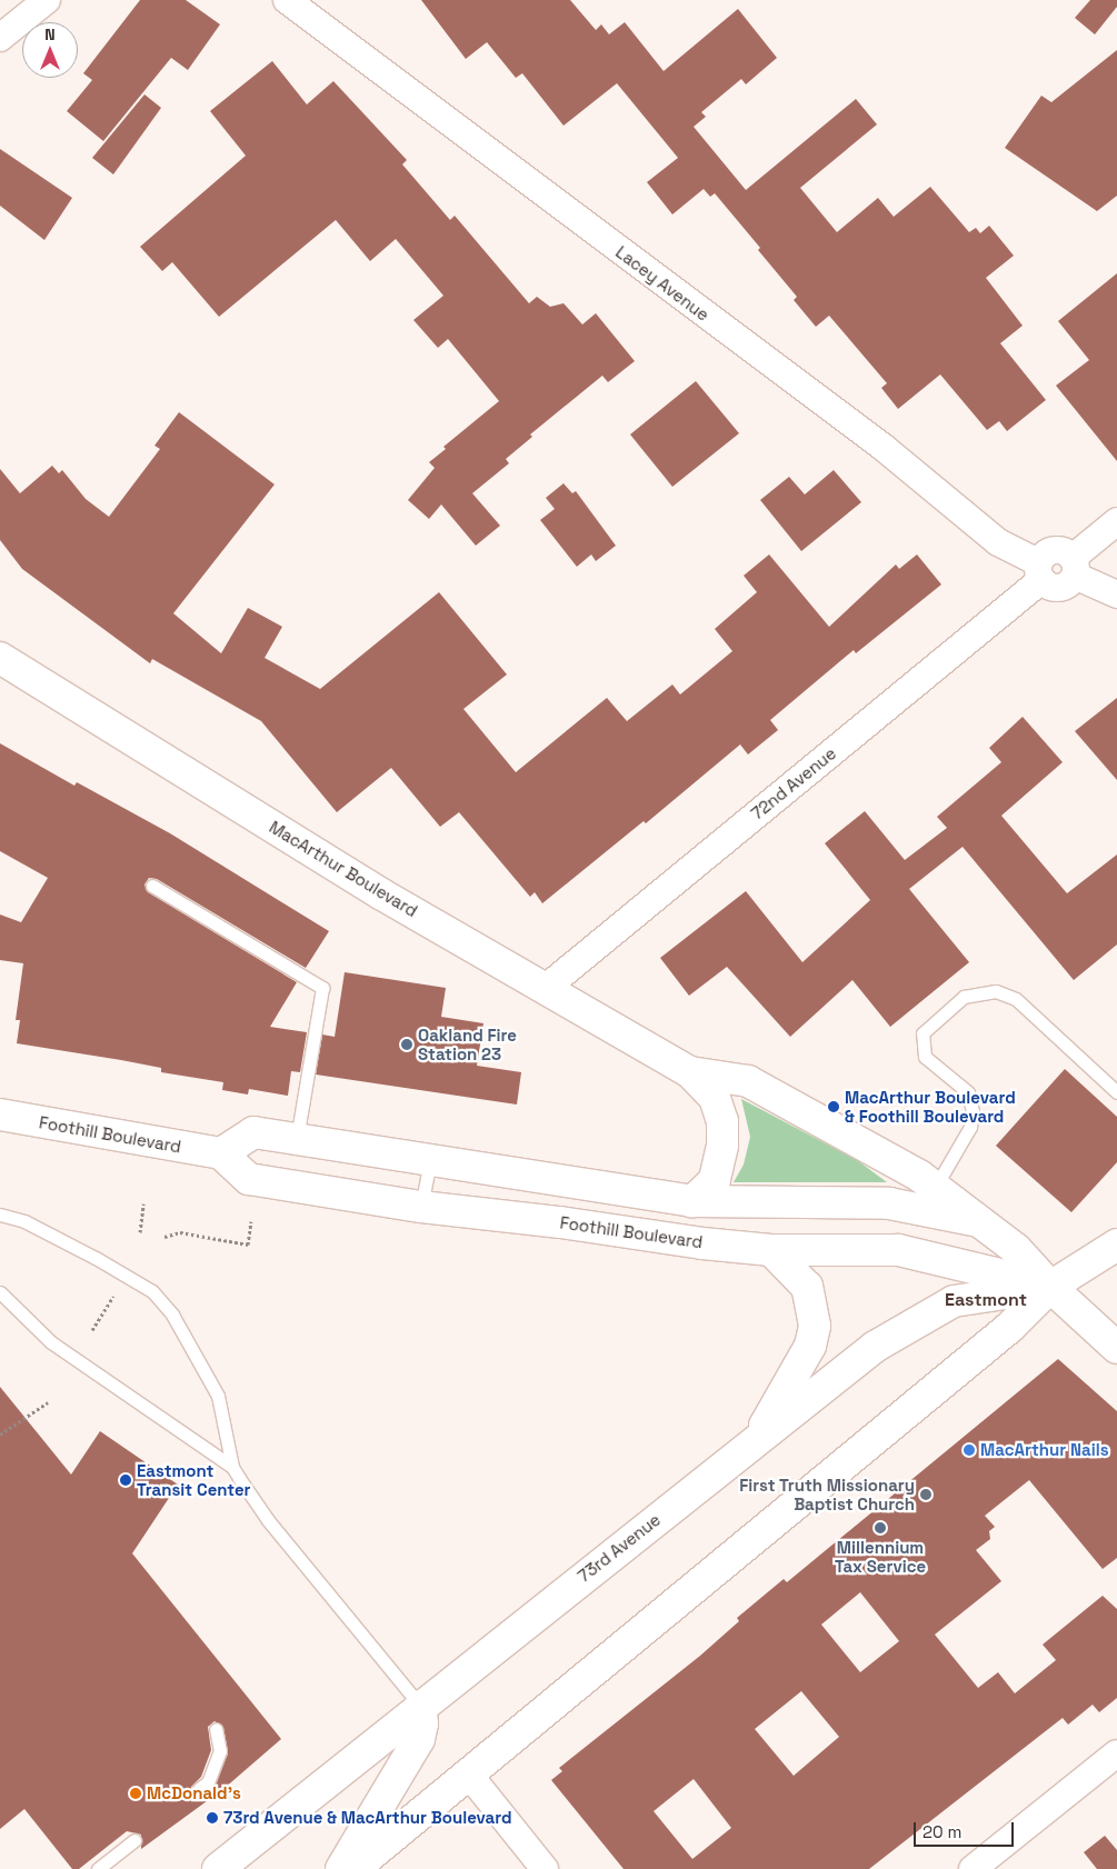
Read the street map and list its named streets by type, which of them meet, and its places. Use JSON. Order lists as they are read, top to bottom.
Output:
{
  "streets": {
    "main road": ["MacArthur Boulevard", "Foothill Boulevard", "73rd Avenue"],
    "street": ["Lacey Avenue", "72nd Avenue"]
  },
  "crossings": [
    ["Lacey Avenue", "72nd Avenue"],
    ["72nd Avenue", "MacArthur Boulevard"],
    ["MacArthur Boulevard", "Foothill Boulevard"],
    ["MacArthur Boulevard", "73rd Avenue"],
    ["Foothill Boulevard", "73rd Avenue"]
  ],
  "districts": ["Eastmont"],
  "places": [
    "Oakland Fire Station 23",
    "MacArthur Boulevard & Foothill Boulevard",
    "MacArthur Nails",
    "Eastmont Transit Center",
    "First Truth Missionary Baptist Church",
    "Millennium Tax Service",
    "McDonald's",
    "73rd Avenue & MacArthur Boulevard"
  ],
  "scale_bar": "20 m",
  "north": "top"
}
